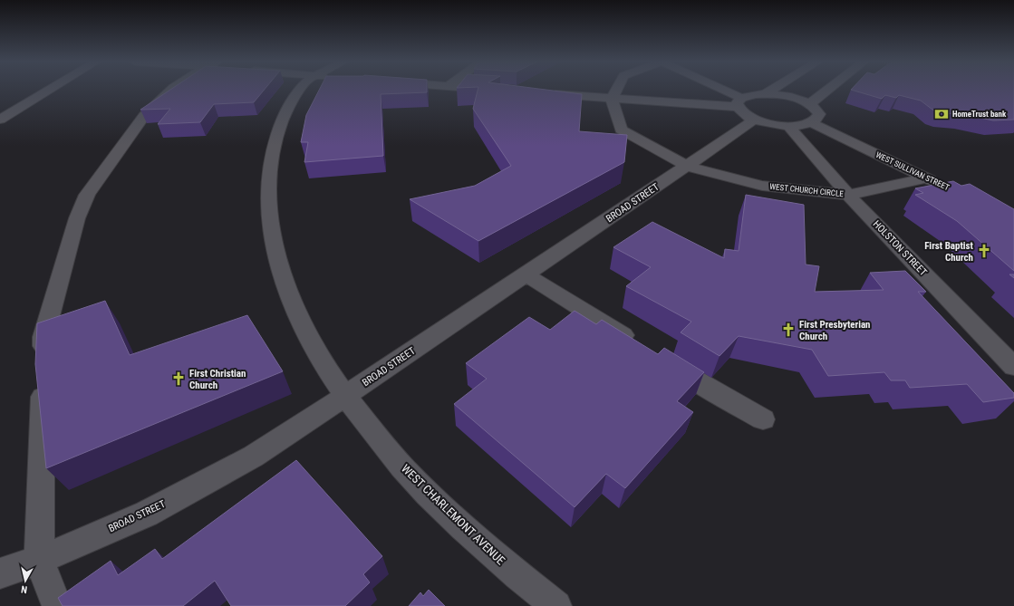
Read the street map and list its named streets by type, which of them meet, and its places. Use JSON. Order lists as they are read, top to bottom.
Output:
{
  "streets": {
    "street": [
      "WEST SULLIVAN STREET",
      "WEST CHURCH CIRCLE",
      "BROAD STREET",
      "HOLSTON STREET",
      "WEST CHARLEMONT AVENUE"
    ]
  },
  "crossings": [
    ["WEST SULLIVAN STREET", "WEST CHURCH CIRCLE"],
    ["WEST CHURCH CIRCLE", "BROAD STREET"],
    ["WEST CHURCH CIRCLE", "HOLSTON STREET"],
    ["BROAD STREET", "WEST CHARLEMONT AVENUE"]
  ],
  "places": {
    "bank": ["HomeTrust bank"],
    "church": ["First Baptist Church", "First Presbyterian Church", "First Christian Church"]
  },
  "north": "bottom"
}
